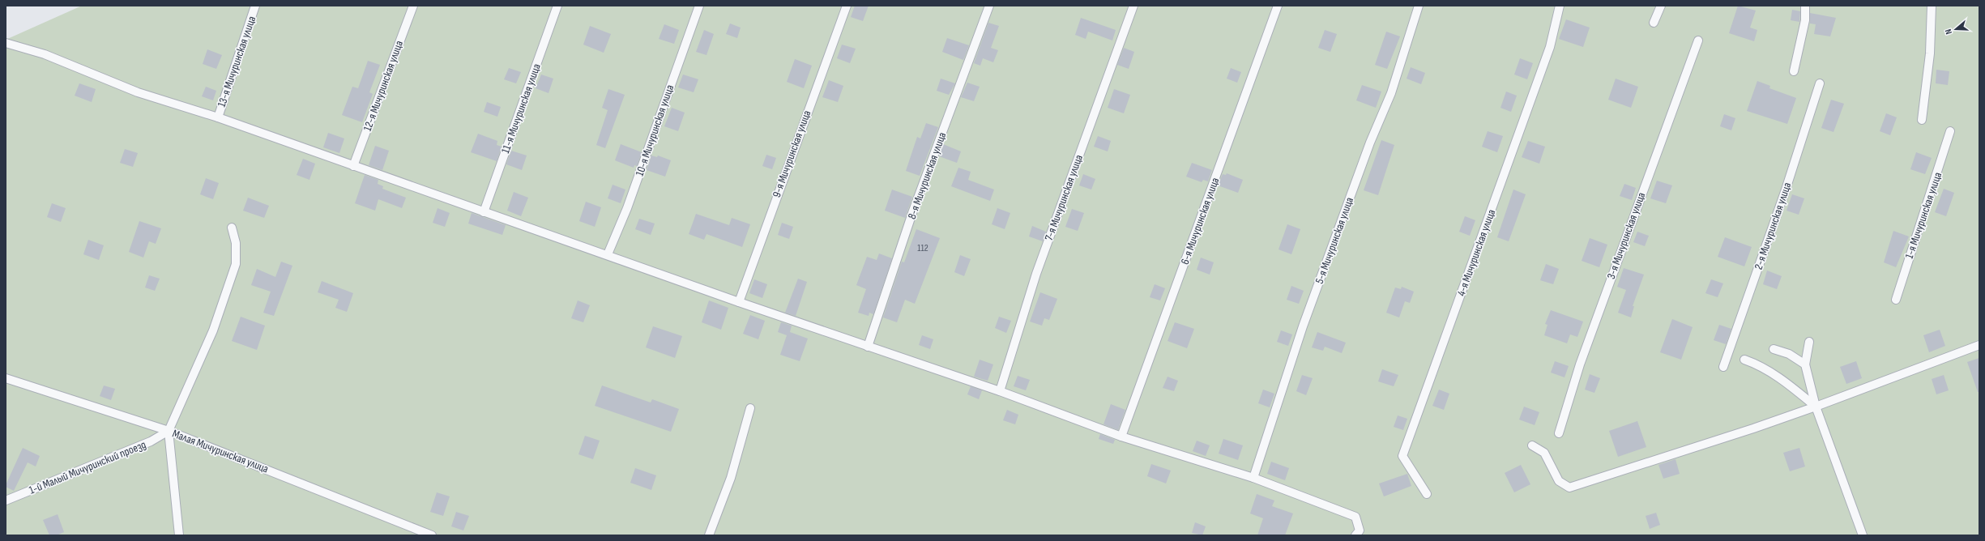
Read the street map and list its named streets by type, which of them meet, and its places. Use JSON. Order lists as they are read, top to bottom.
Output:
{
  "streets": {
    "lane": [
      "13-я Мичуринская улица",
      "12-я Мичуринская улица",
      "11-я Мичуринская улица",
      "10-я Мичуринская улица",
      "9-я Мичуринская улица",
      "8-я Мичуринская улица",
      "7-я Мичуринская улица",
      "1-я Мичуринская улица",
      "6-я Мичуринская улица",
      "2-я Мичуринская улица",
      "3-я Мичуринская улица",
      "5-я Мичуринская улица",
      "4-я Мичуринская улица",
      "Малая Мичуринская улица",
      "1-й Малый Мичуринский проезд"
    ]
  },
  "crossings": [
    ["Малая Мичуринская улица", "1-й Малый Мичуринский проезд"]
  ],
  "house_numbers": ["112"],
  "north": "left"
}
